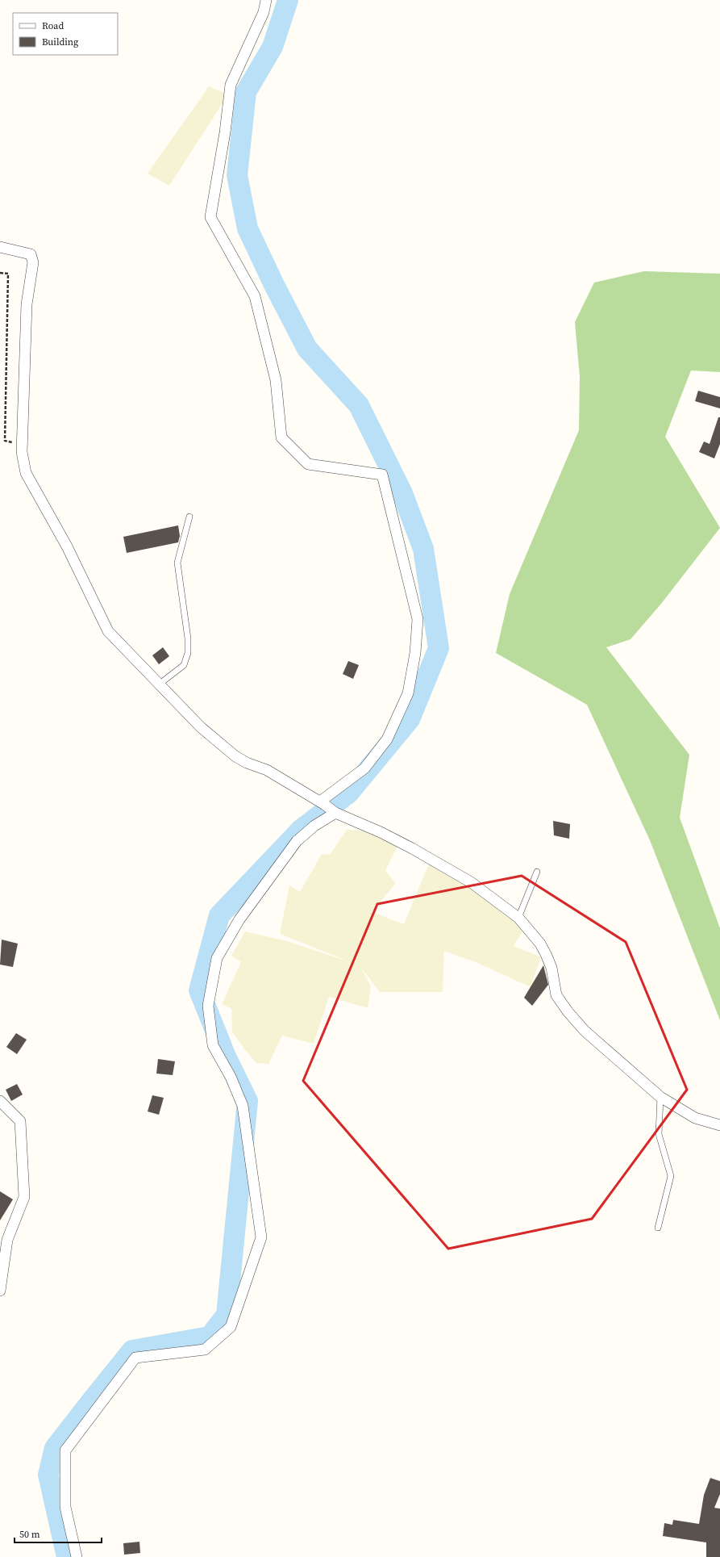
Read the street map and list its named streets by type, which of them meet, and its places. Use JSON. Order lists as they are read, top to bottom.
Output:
{
  "legend": ["Road", "Building"],
  "scale_bar": "50 m"
}
